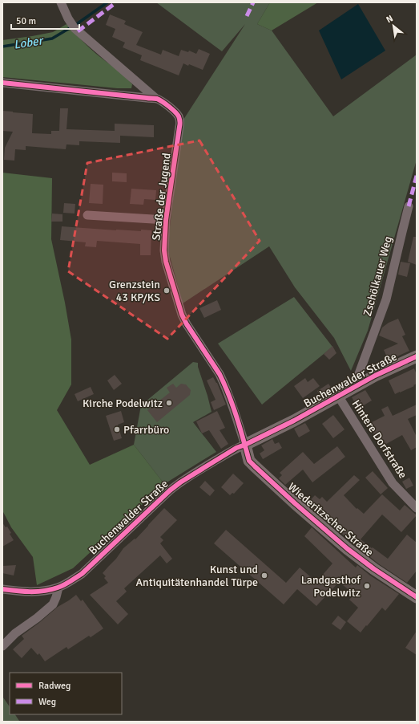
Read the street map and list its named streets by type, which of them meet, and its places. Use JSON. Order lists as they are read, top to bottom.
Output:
{
  "streets": {
    "street": [
      "Straße der Jugend",
      "Zschölkauer Weg",
      "Buchenwalder Straße",
      "Hintere Dorfstraße",
      "Wiederitzscher Straße"
    ]
  },
  "crossings": [
    ["Straße der Jugend", "Buchenwalder Straße"],
    ["Straße der Jugend", "Wiederitzscher Straße"],
    ["Zschölkauer Weg", "Buchenwalder Straße"],
    ["Buchenwalder Straße", "Hintere Dorfstraße"],
    ["Buchenwalder Straße", "Wiederitzscher Straße"]
  ],
  "water": ["Lober"],
  "places": [
    "Grenzstein 43 KP/KS",
    "Kirche Podelwitz",
    "Pfarrbüro",
    "Kunst und Antiquitätenhandel Türpe",
    "Landgasthof Podelwitz"
  ],
  "legend": ["Radweg", "Weg"],
  "scale_bar": "50 m",
  "north": "top left"
}
